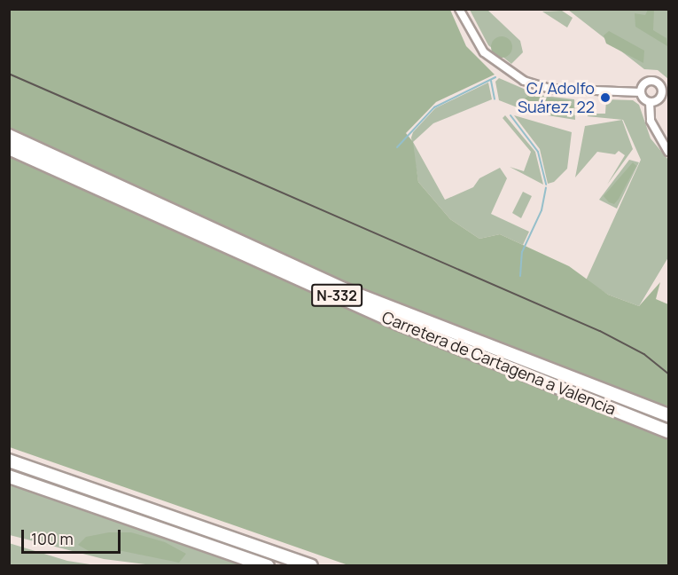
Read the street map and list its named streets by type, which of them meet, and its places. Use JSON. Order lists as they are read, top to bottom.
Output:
{
  "streets": {
    "highway": ["N-332", "Carretera de Cartagena a Valencia"]
  },
  "places": ["C/ Adolfo Suárez, 22"],
  "scale_bar": "100 m"
}
